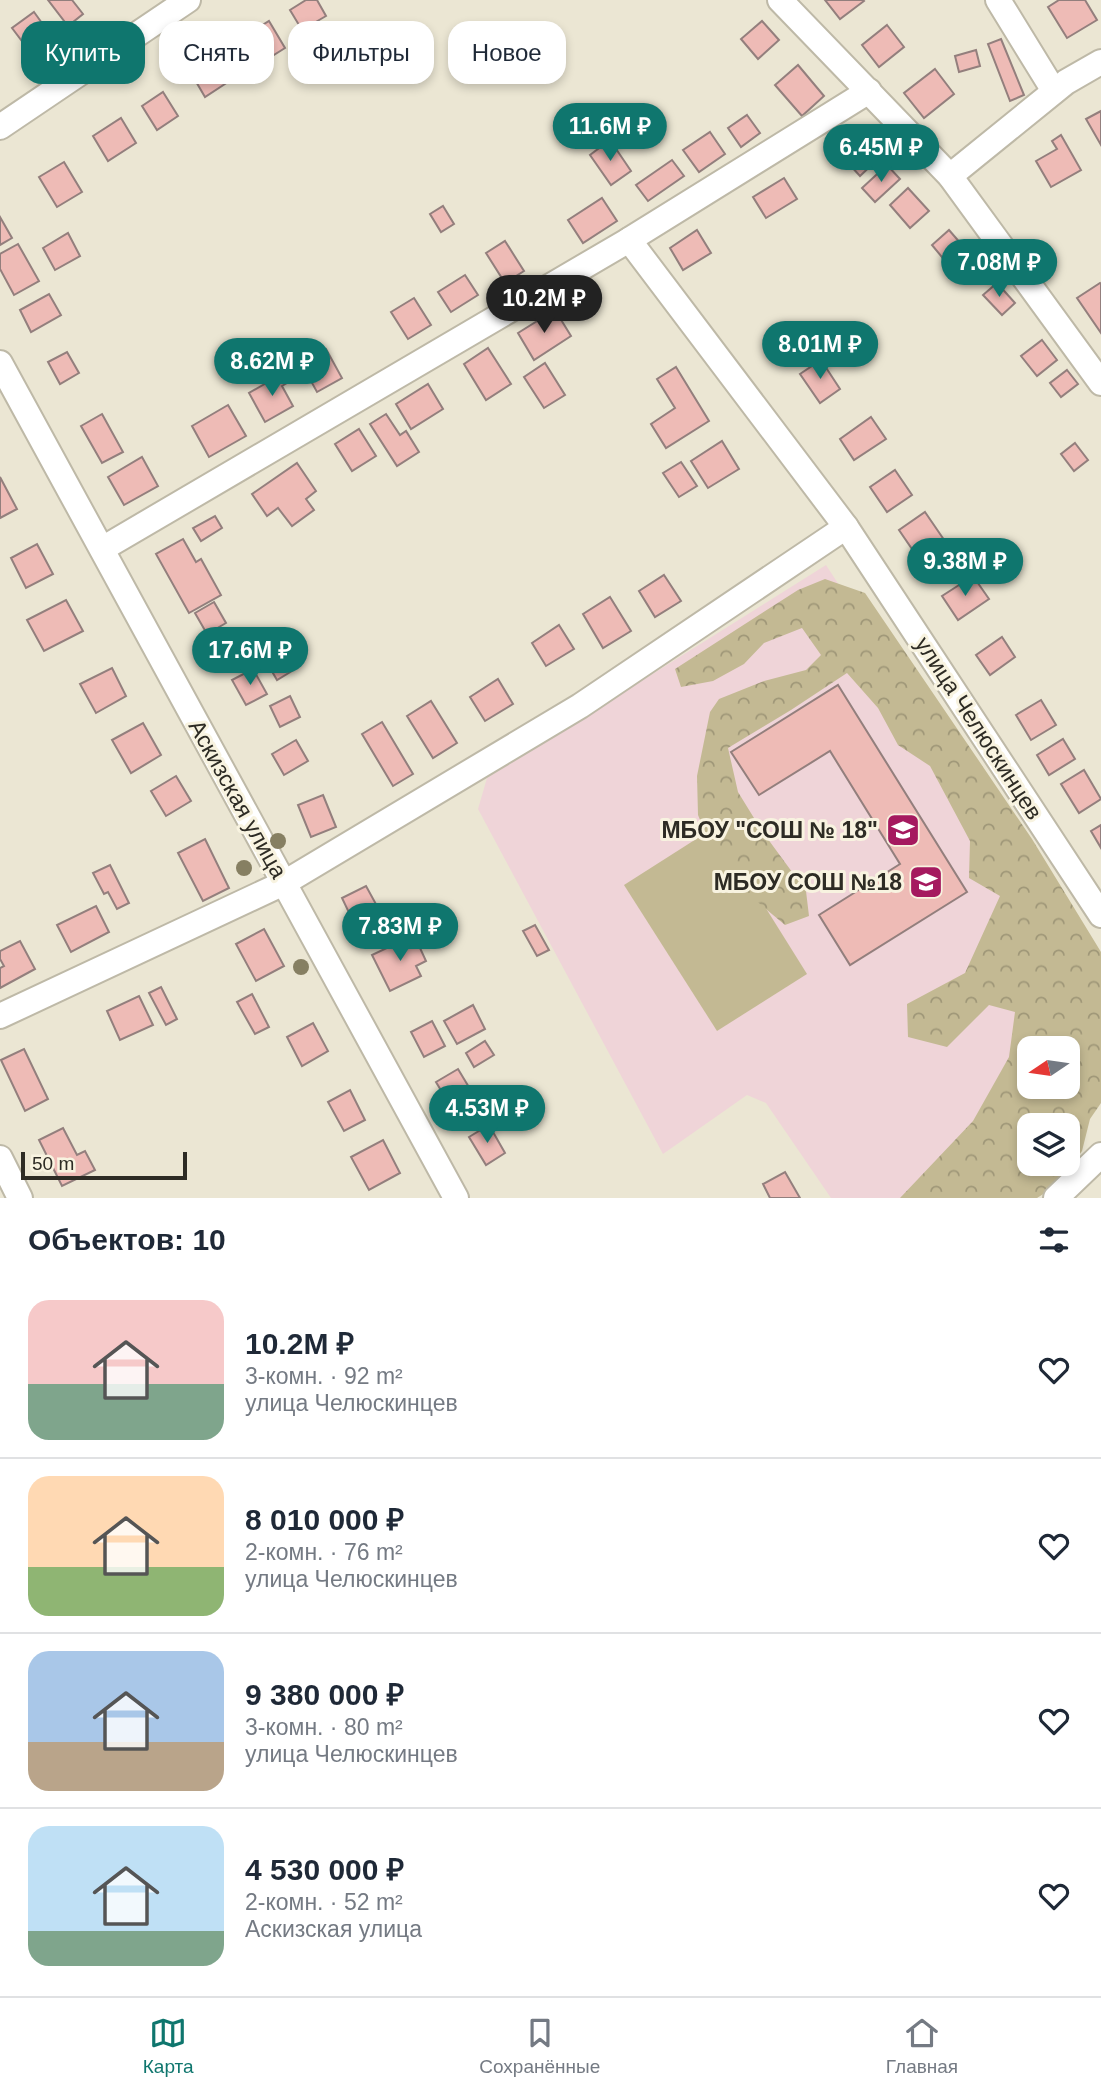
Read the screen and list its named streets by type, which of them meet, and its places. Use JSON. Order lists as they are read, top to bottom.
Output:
{
  "streets": {
    "street": ["улица Челюскинцев", "Аскизская улица"]
  },
  "places": {
    "school or university": ["МБОУ \"СОШ № 18\"", "МБОУ СОШ №18"]
  },
  "scale_bar": "50 m",
  "north": "left",
  "page": {
    "chip": [
      "Купить",
      "Снять",
      "Фильтры",
      "Новое"
    ],
    "price": [
      "11.6M ₽",
      "6.45M ₽",
      "7.08M ₽",
      "10.2M ₽",
      "8.01M ₽",
      "8.62M ₽",
      "9.38M ₽",
      "17.6M ₽",
      "7.83M ₽",
      "4.53M ₽"
    ],
    "scale": "50 m",
    "heading": "Объектов: 10",
    "list": [
      {
        "name": "10.2M ₽",
        "note": "3-комн. · 92 m² · улица Челюскинцев"
      },
      {
        "name": "8 010 000 ₽",
        "note": "2-комн. · 76 m² · улица Челюскинцев"
      },
      {
        "name": "9 380 000 ₽",
        "note": "3-комн. · 80 m² · улица Челюскинцев"
      },
      {
        "name": "4 530 000 ₽",
        "note": "2-комн. · 52 m² · Аскизская улица"
      }
    ],
    "tabs": ["Карта", "Сохранённые", "Главная"]
  }
}
